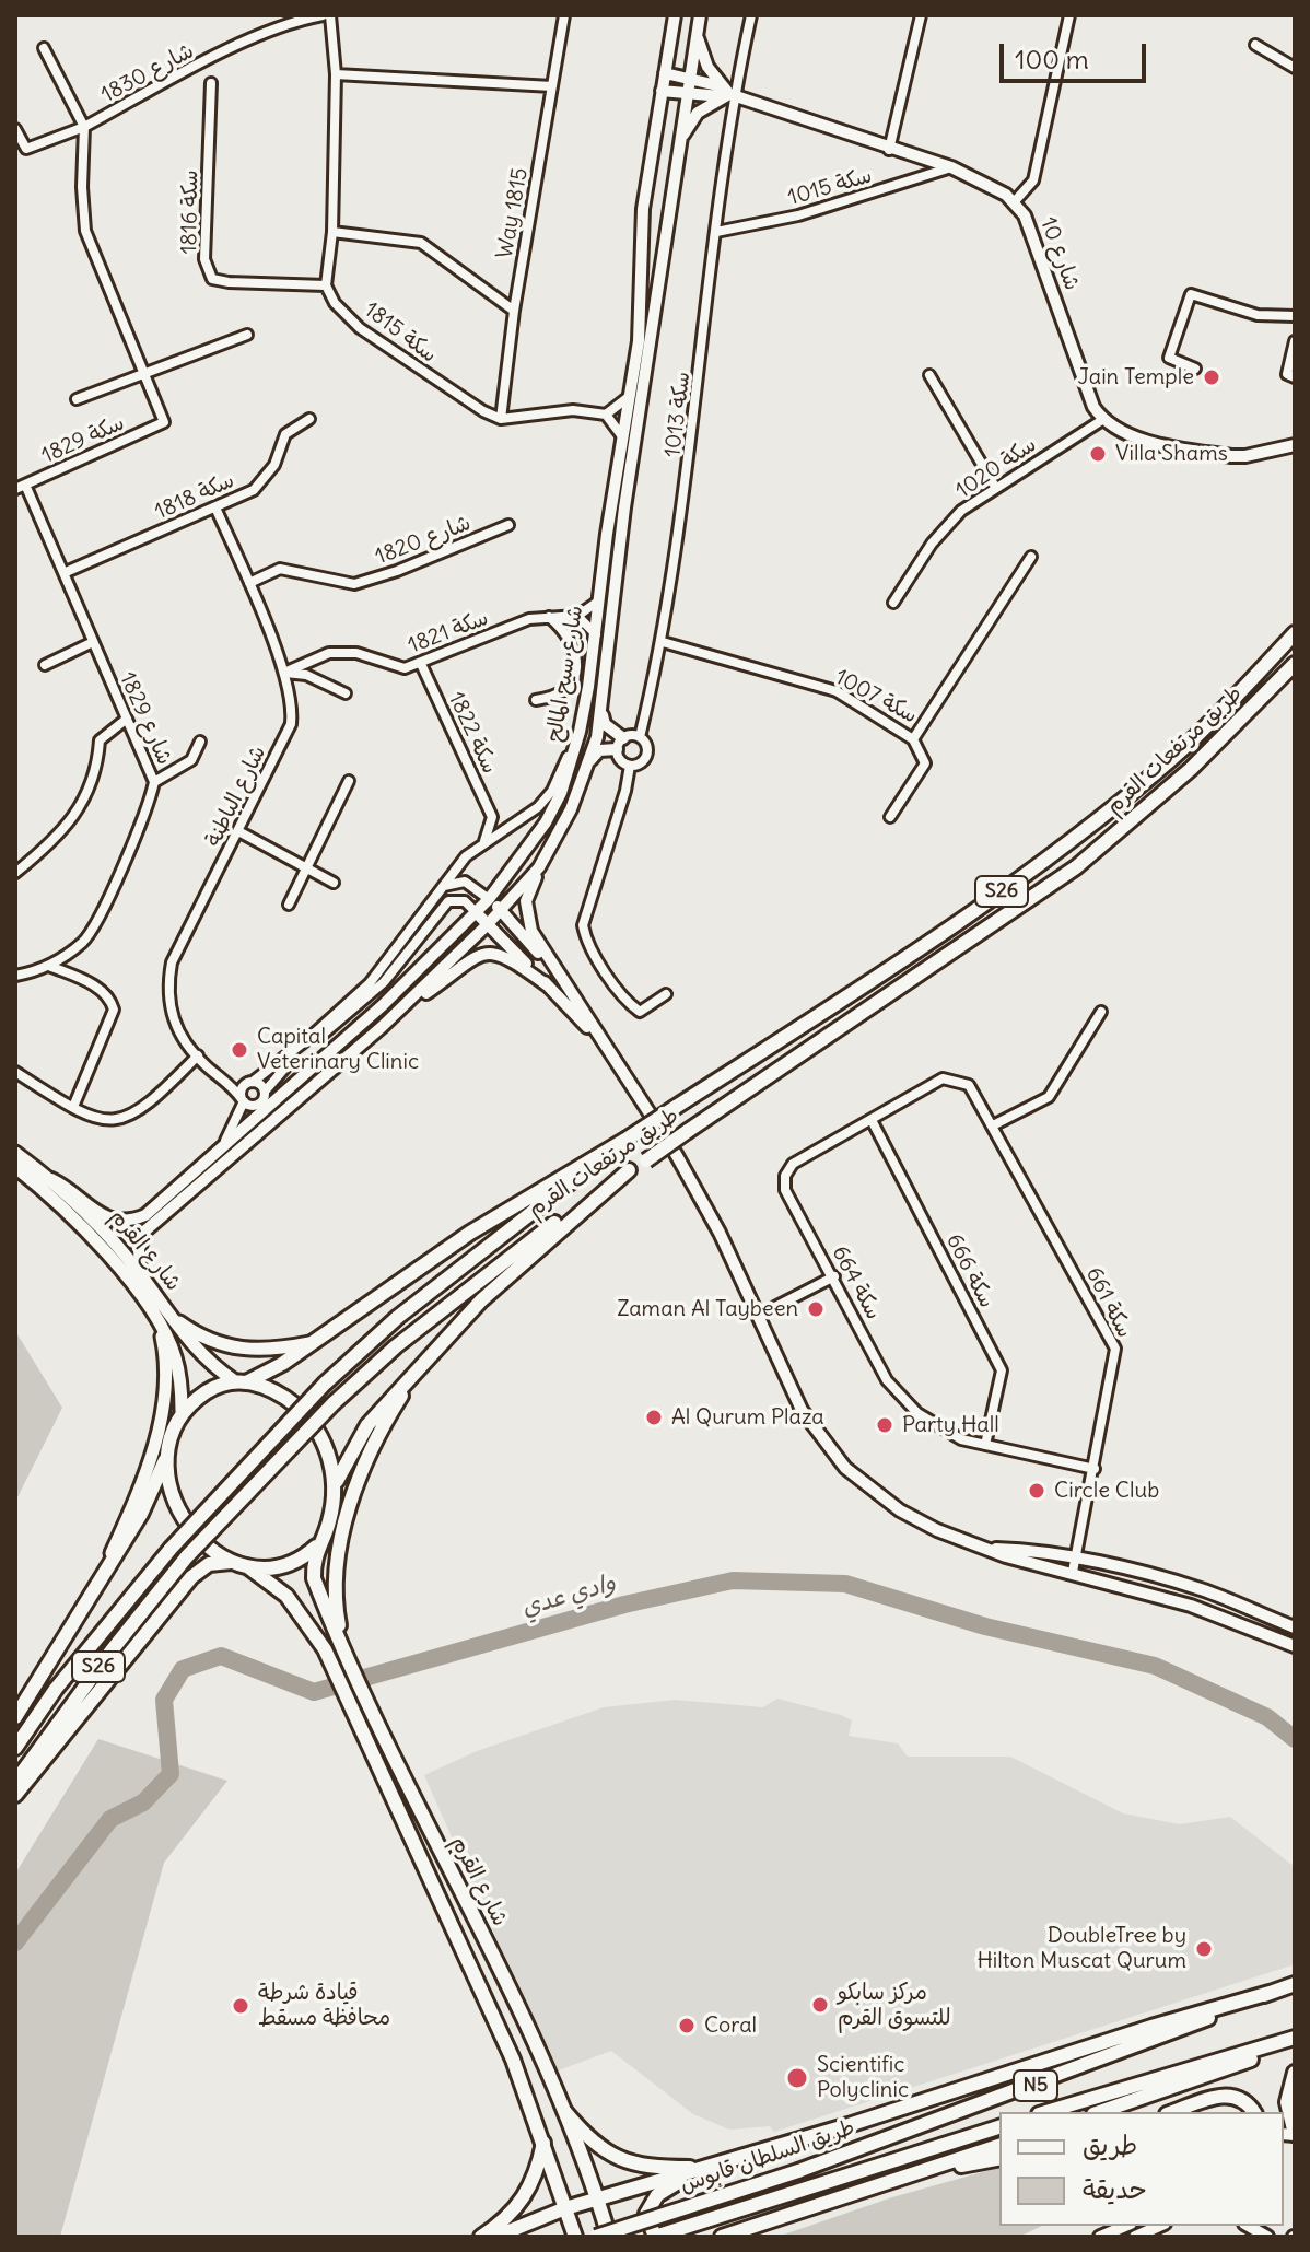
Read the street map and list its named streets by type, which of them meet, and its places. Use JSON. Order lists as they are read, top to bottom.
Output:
{
  "streets": {
    "main road": [
      "طريق مرتفعات القرم",
      "S26",
      "شارع القرم",
      "N5",
      "طريق السلطان قابوس"
    ],
    "street": [
      "1830 شارع",
      "سكة 1015",
      "سكة 1816",
      "Way 1815",
      "شارع 10",
      "سكة 1815",
      "سكة 1013",
      "سكة 1829",
      "سكة 1020",
      "سكة 1818",
      "1820 شارع",
      "سكة 1821",
      "شارع سيح المالح",
      "سكة 1007",
      "1829 شارع",
      "سكة 1822",
      "شارع الباطنة",
      "سكة 666",
      "سكة 664",
      "سكة 661"
    ]
  },
  "crossings": [
    ["1830 شارع", "سكة 1829"],
    ["سكة 1015", "شارع 10"],
    ["سكة 1015", "سكة 1013"],
    ["سكة 1816", "سكة 1815"],
    ["Way 1815", "سكة 1815"],
    ["شارع 10", "سكة 1013"],
    ["شارع 10", "سكة 1020"],
    ["سكة 1013", "سكة 1007"],
    ["سكة 1829", "1829 شارع"],
    ["سكة 1818", "1829 شارع"],
    ["سكة 1818", "شارع الباطنة"],
    ["1820 شارع", "شارع الباطنة"],
    ["سكة 1821", "سكة 1822"],
    ["سكة 1821", "شارع الباطنة"],
    ["شارع سيح المالح", "شارع القرم"],
    ["سكة 666", "سكة 664"],
    ["سكة 664", "سكة 661"]
  ],
  "water": ["وادي عدي"],
  "places": [
    "Jain Temple",
    "Villa Shams",
    "Capital Veterinary Clinic",
    "Zaman Al Taybeen",
    "Al Qurum Plaza",
    "Party Hall",
    "Circle Club",
    "DoubleTree by Hilton Muscat Qurum",
    "مركز سابكو للتسوق القرم",
    "قيادة شرطة محافظة مسقط",
    "Coral",
    "Scientific Polyclinic"
  ],
  "legend": ["طريق", "حديقة"],
  "scale_bar": "100 m"
}
